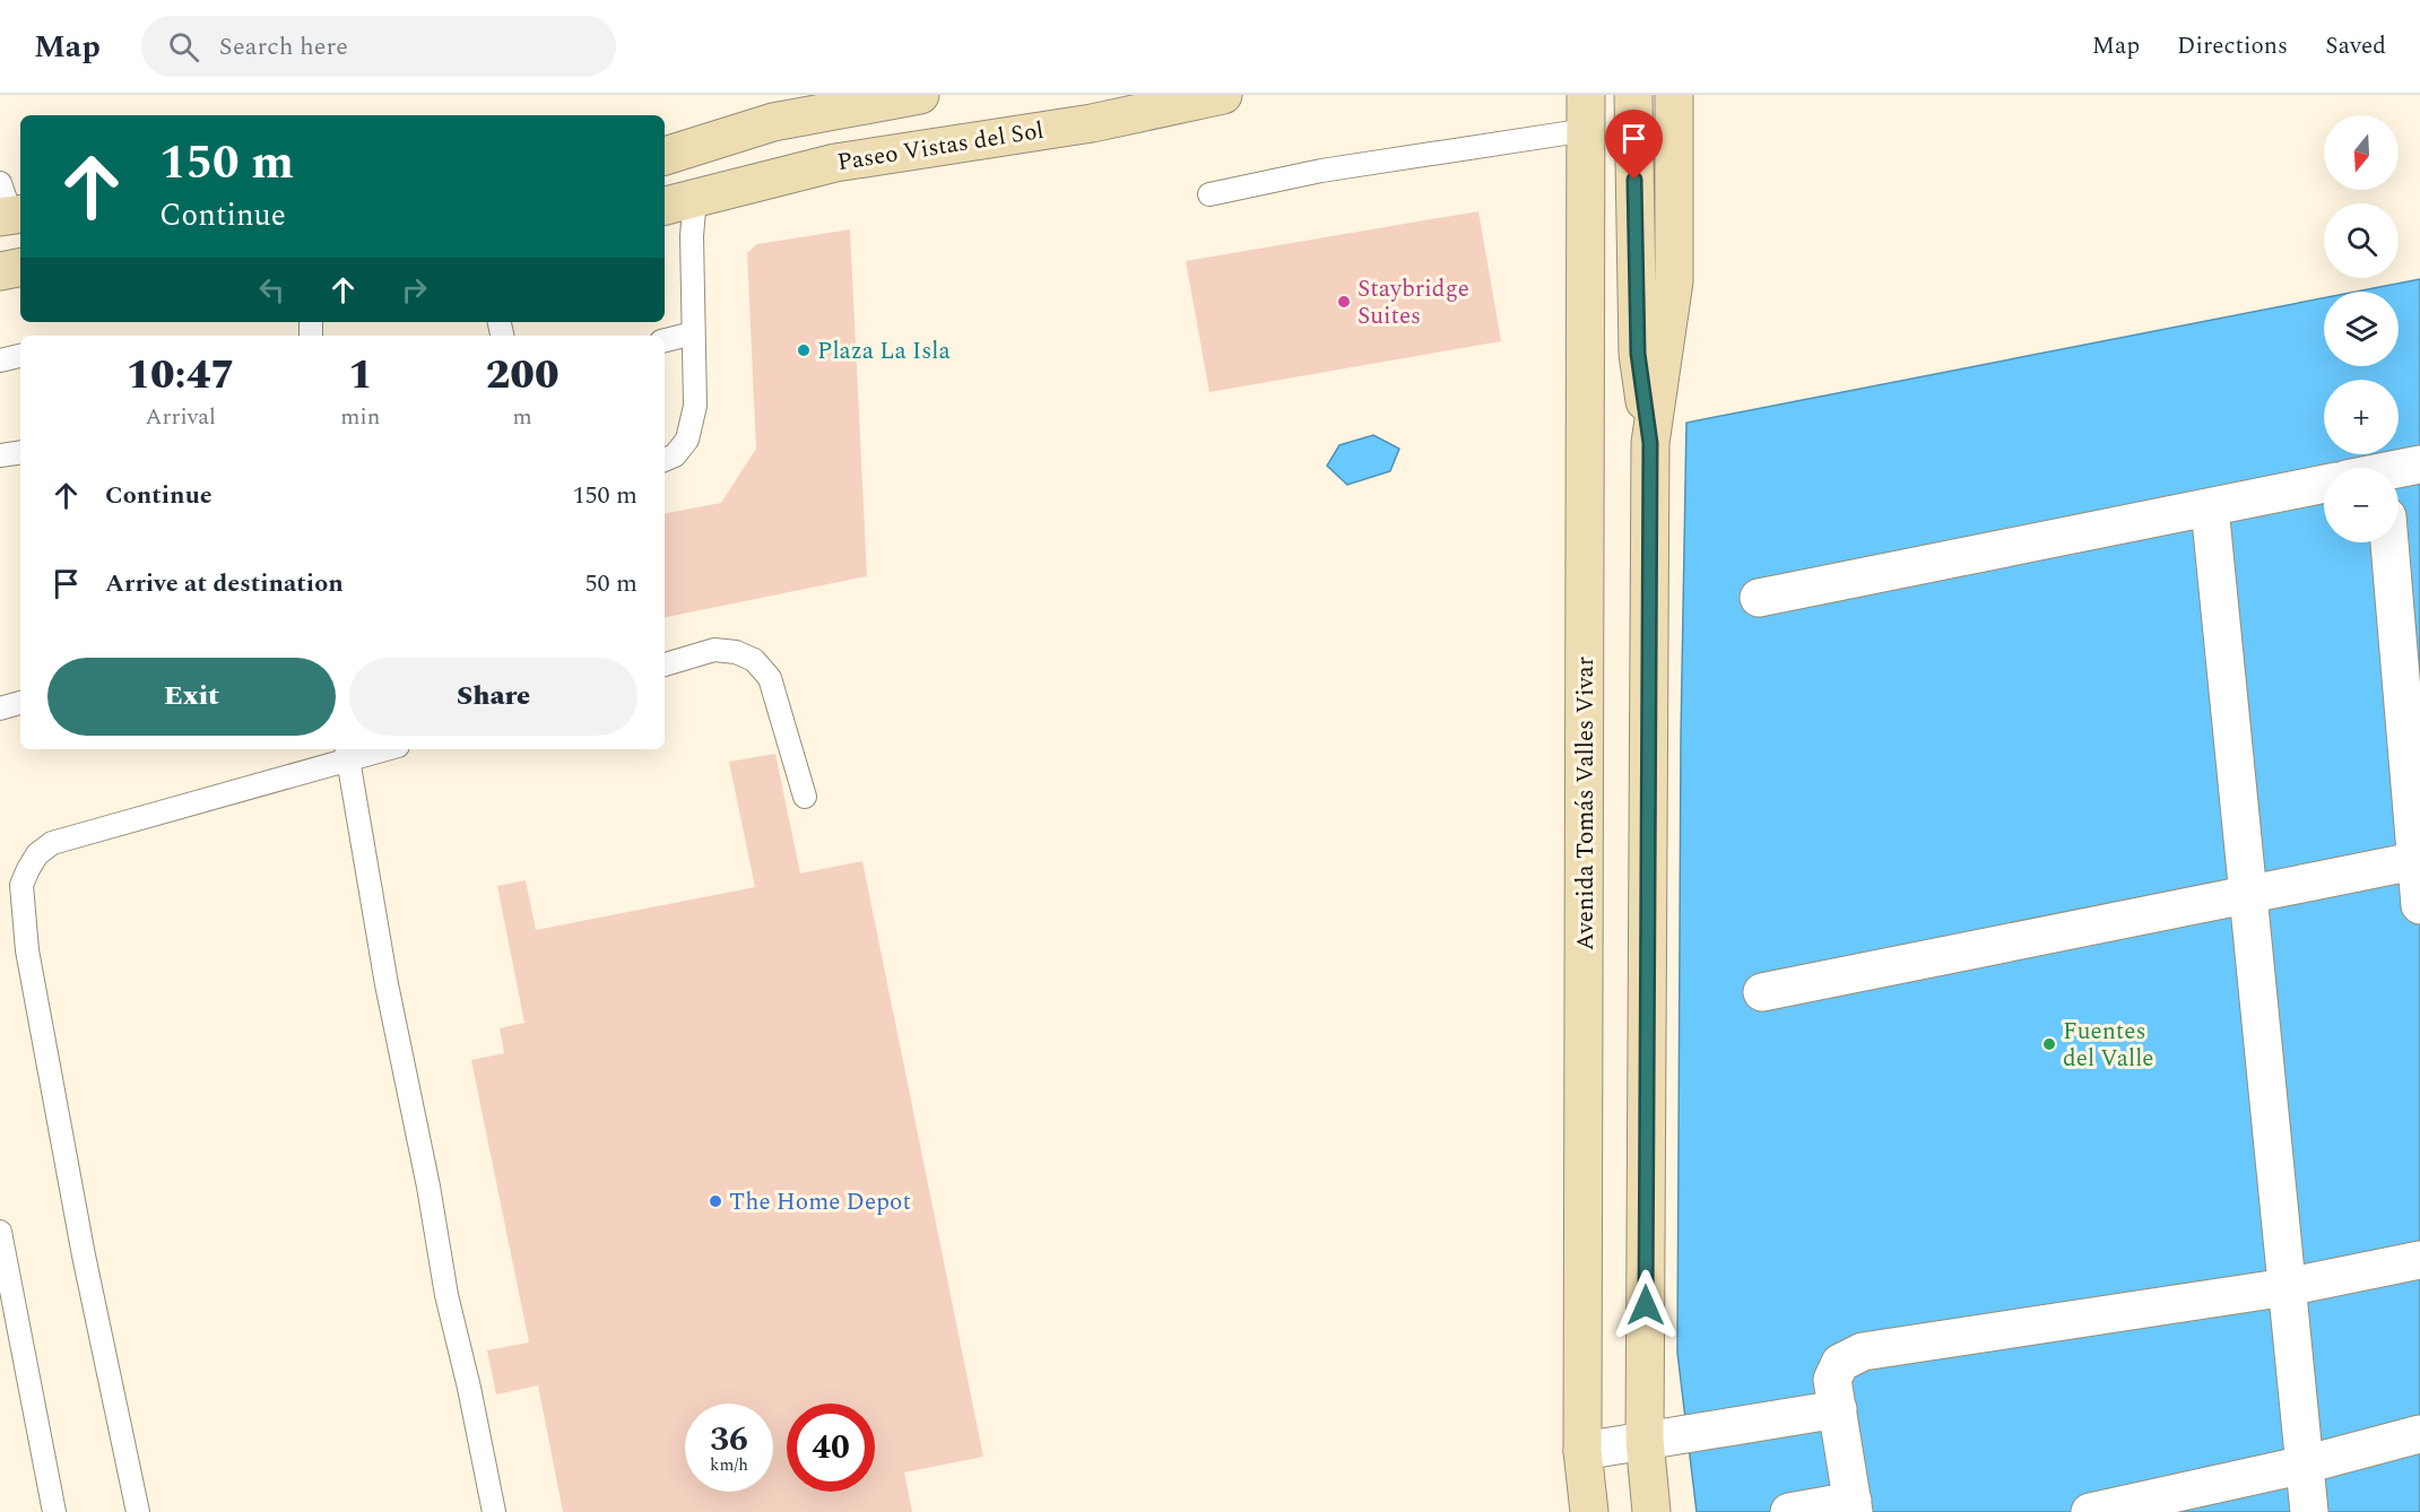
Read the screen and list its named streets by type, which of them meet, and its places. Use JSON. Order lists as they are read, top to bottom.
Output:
{
  "streets": {
    "street": ["Paseo Vistas del Sol", "Avenida Tomás Valles Vivar"]
  },
  "places": [
    "Staybridge Suites",
    "Plaza La Isla",
    "Fuentes del Valle",
    "The Home Depot"
  ],
  "north": "bottom",
  "page": {
    "header": "Map",
    "search": "Search here",
    "nav": ["Map", "Directions", "Saved"],
    "map_buttons": ["+", "−"],
    "turn": ["150 m", "Continue"],
    "eta": [
      "10:47",
      "Arrival",
      "1",
      "min",
      "200",
      "m"
    ],
    "list": [
      {
        "name": "Continue",
        "value": "150 m"
      },
      {
        "name": "Arrive at destination",
        "value": "50 m"
      }
    ],
    "buttons": ["Exit", "Share"],
    "speed": "36 km/h",
    "limit": "40"
  }
}
